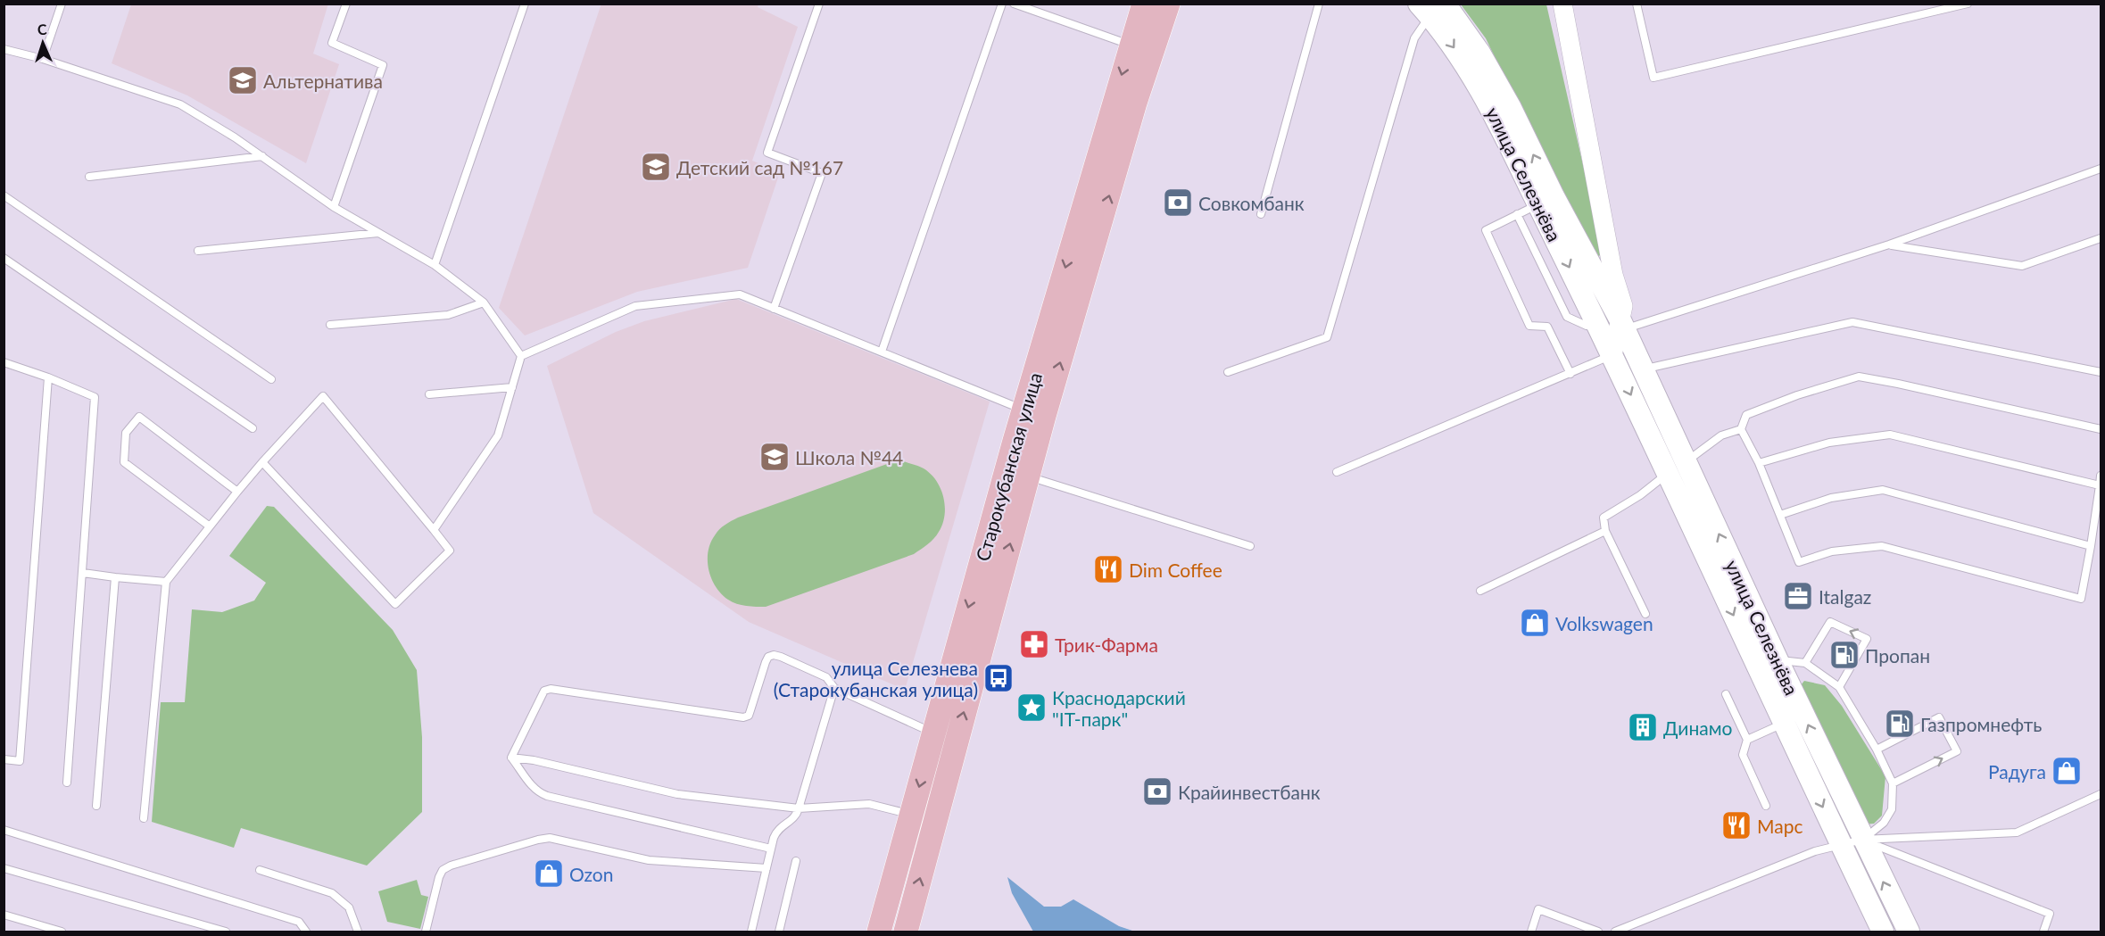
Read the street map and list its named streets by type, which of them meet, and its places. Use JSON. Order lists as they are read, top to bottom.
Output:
{
  "streets": {
    "main road": ["улица Селезнёва", "Старокубанская улица"]
  },
  "places": {
    "school or university": ["Альтернатива", "Детский сад №167", "Школа №44"],
    "bank": ["Совкомбанк", "Крайинвестбанк"],
    "restaurant": ["Dim Coffee", "Марс"],
    "office": ["Italgaz"],
    "shop": ["Volkswagen", "Радуга", "Ozon"],
    "pharmacy": ["Трик-Фарма"],
    "fuel station": ["Пропан", "Газпромнефть"],
    "bus stop": ["улица Селезнева (Старокубанская улица)"],
    "place": ["Краснодарский \"IT-парк\""],
    "building": ["Динамо"]
  },
  "north": "top"
}
